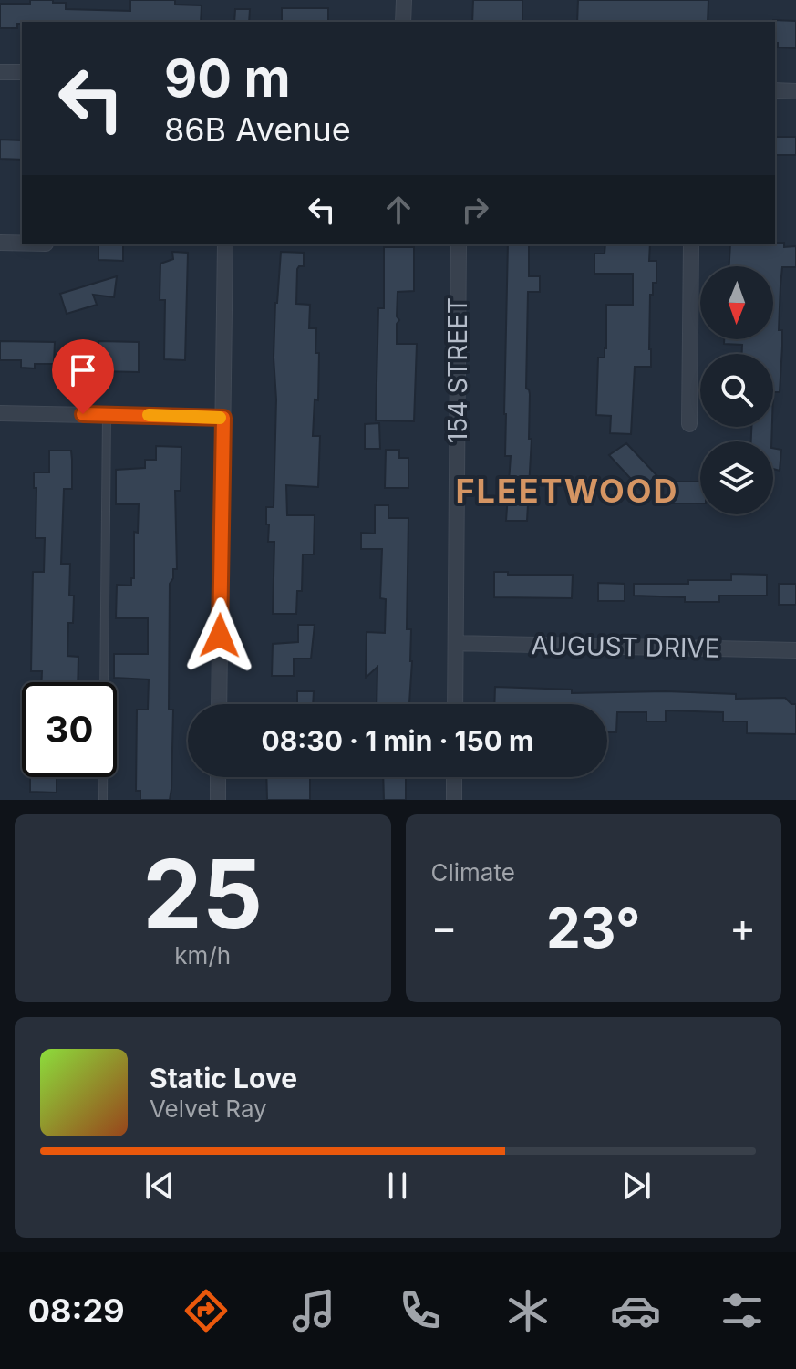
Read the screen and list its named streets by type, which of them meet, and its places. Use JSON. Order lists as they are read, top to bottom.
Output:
{
  "streets": {
    "street": ["154 STREET", "AUGUST DRIVE"]
  },
  "crossings": [
    ["154 STREET", "AUGUST DRIVE"]
  ],
  "districts": ["FLEETWOOD"],
  "north": "bottom",
  "page": {
    "turn": ["90 m", "86B Avenue"],
    "limit": "30",
    "trip": "08:30 · 1 min · 150 m",
    "tile": [
      ["25", "km/h"],
      "Climate"
    ],
    "heat": ["−", "23°", "+"],
    "song": ["Static Love", "Velvet Ray"],
    "tabs": "08:29"
  }
}
